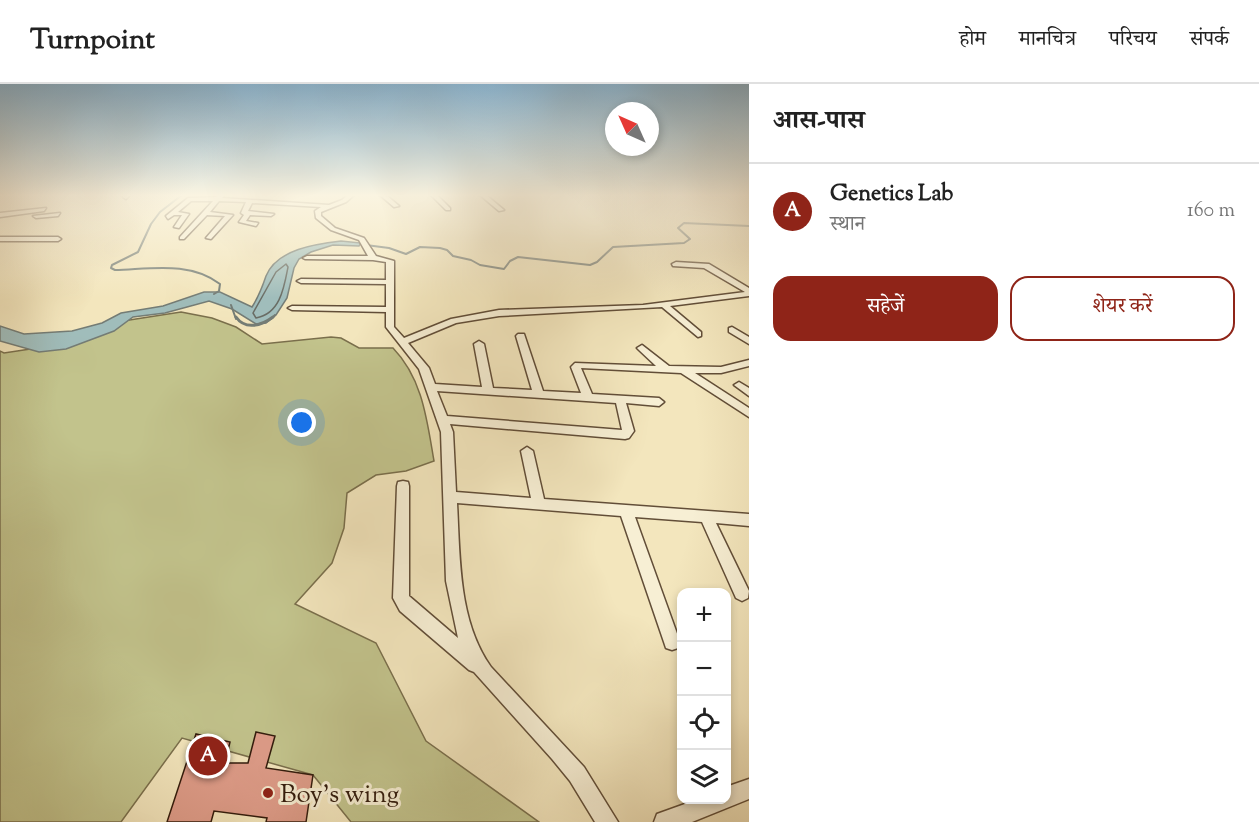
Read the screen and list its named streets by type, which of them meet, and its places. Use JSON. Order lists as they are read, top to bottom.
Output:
{
  "places": ["Boy's wing"],
  "north": "top left",
  "page": {
    "header": "Turnpoint",
    "nav": [
      "होम",
      "मानचित्र",
      "परिचय",
      "संपर्क"
    ],
    "heading": "आस-पास",
    "list": [
      {
        "mark": "A",
        "name": "Genetics Lab",
        "note": "स्थान",
        "value": "160 m"
      }
    ],
    "buttons": ["सहेजें", "शेयर करें"],
    "map_buttons": ["+", "−"],
    "pins": "A"
  }
}
